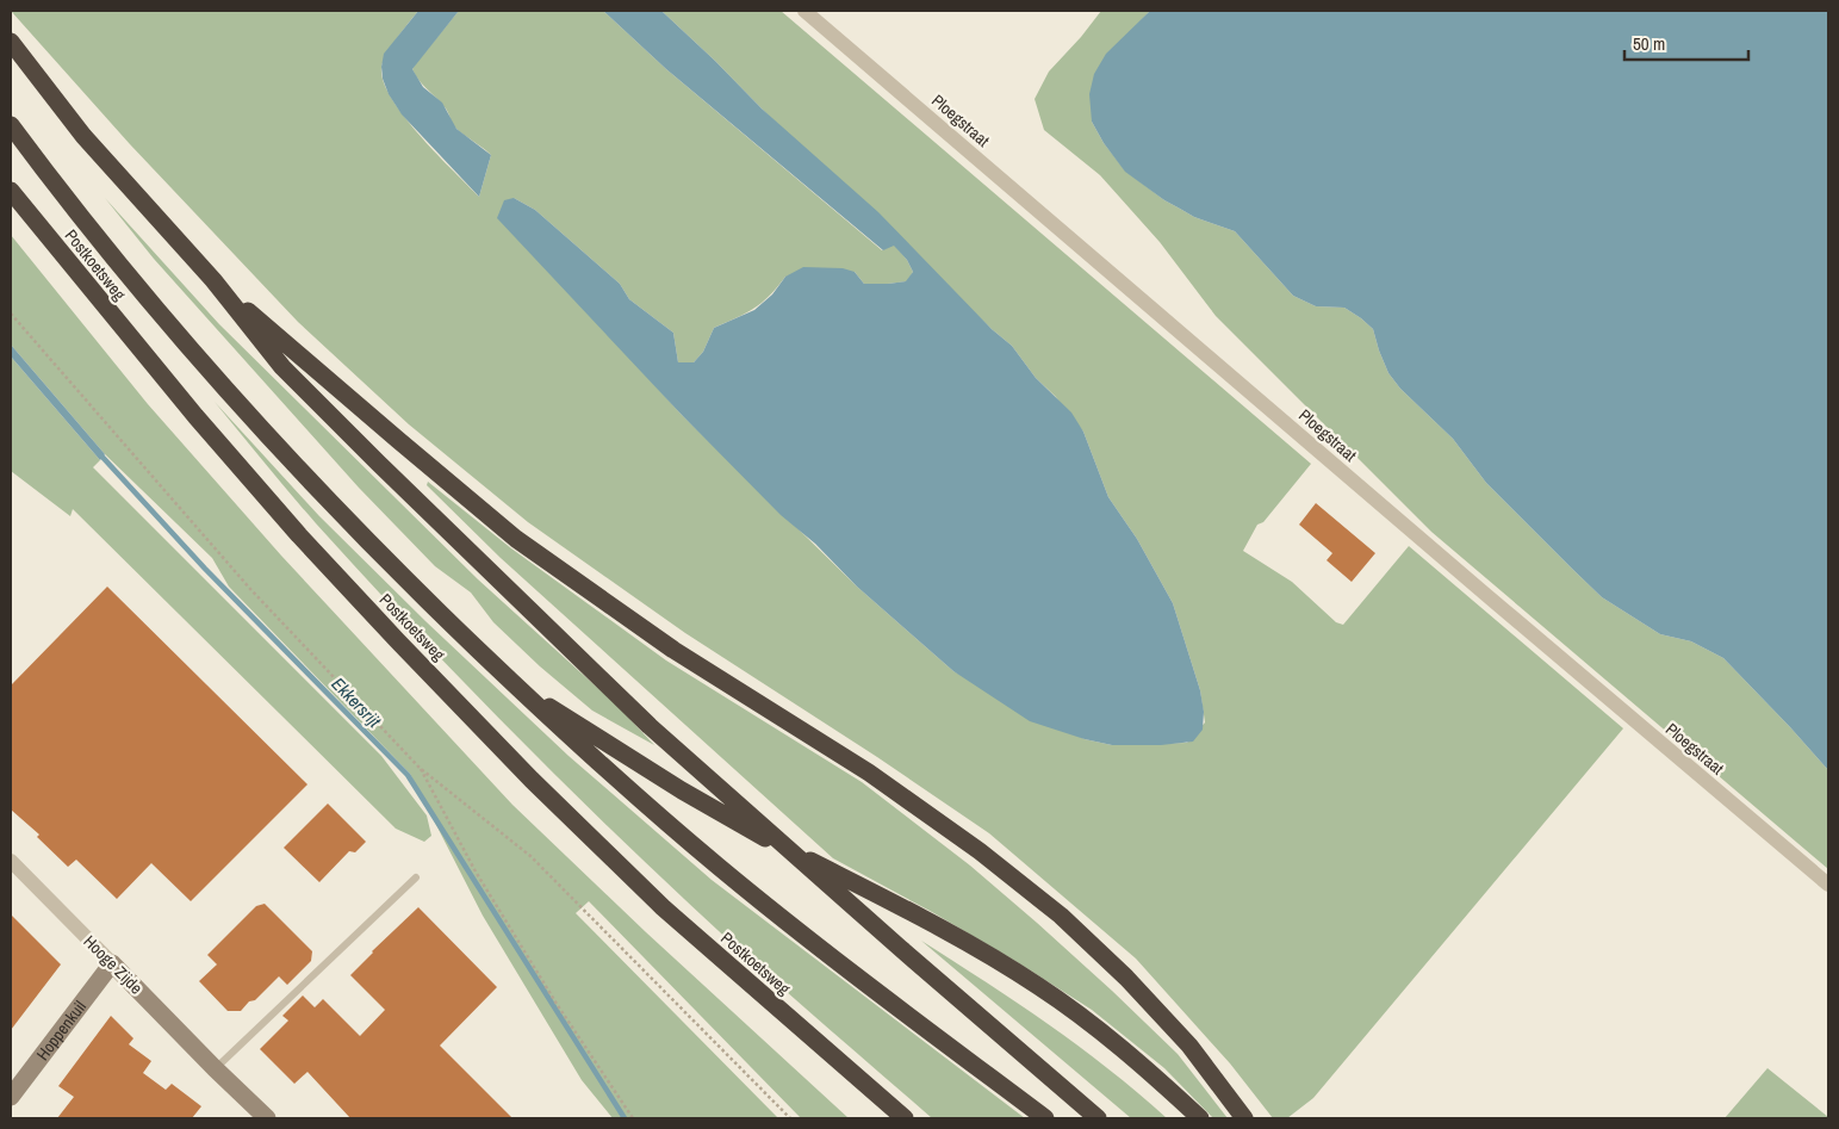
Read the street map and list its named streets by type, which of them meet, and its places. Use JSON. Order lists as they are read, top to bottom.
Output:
{
  "streets": {
    "highway": ["Postkoetsweg"],
    "street": ["Ploegstraat", "Hooge Zijde", "Hoppenkuil"]
  },
  "crossings": [
    ["Hooge Zijde", "Hoppenkuil"]
  ],
  "water": ["Ekkersrijt"],
  "scale_bar": "50 m"
}
